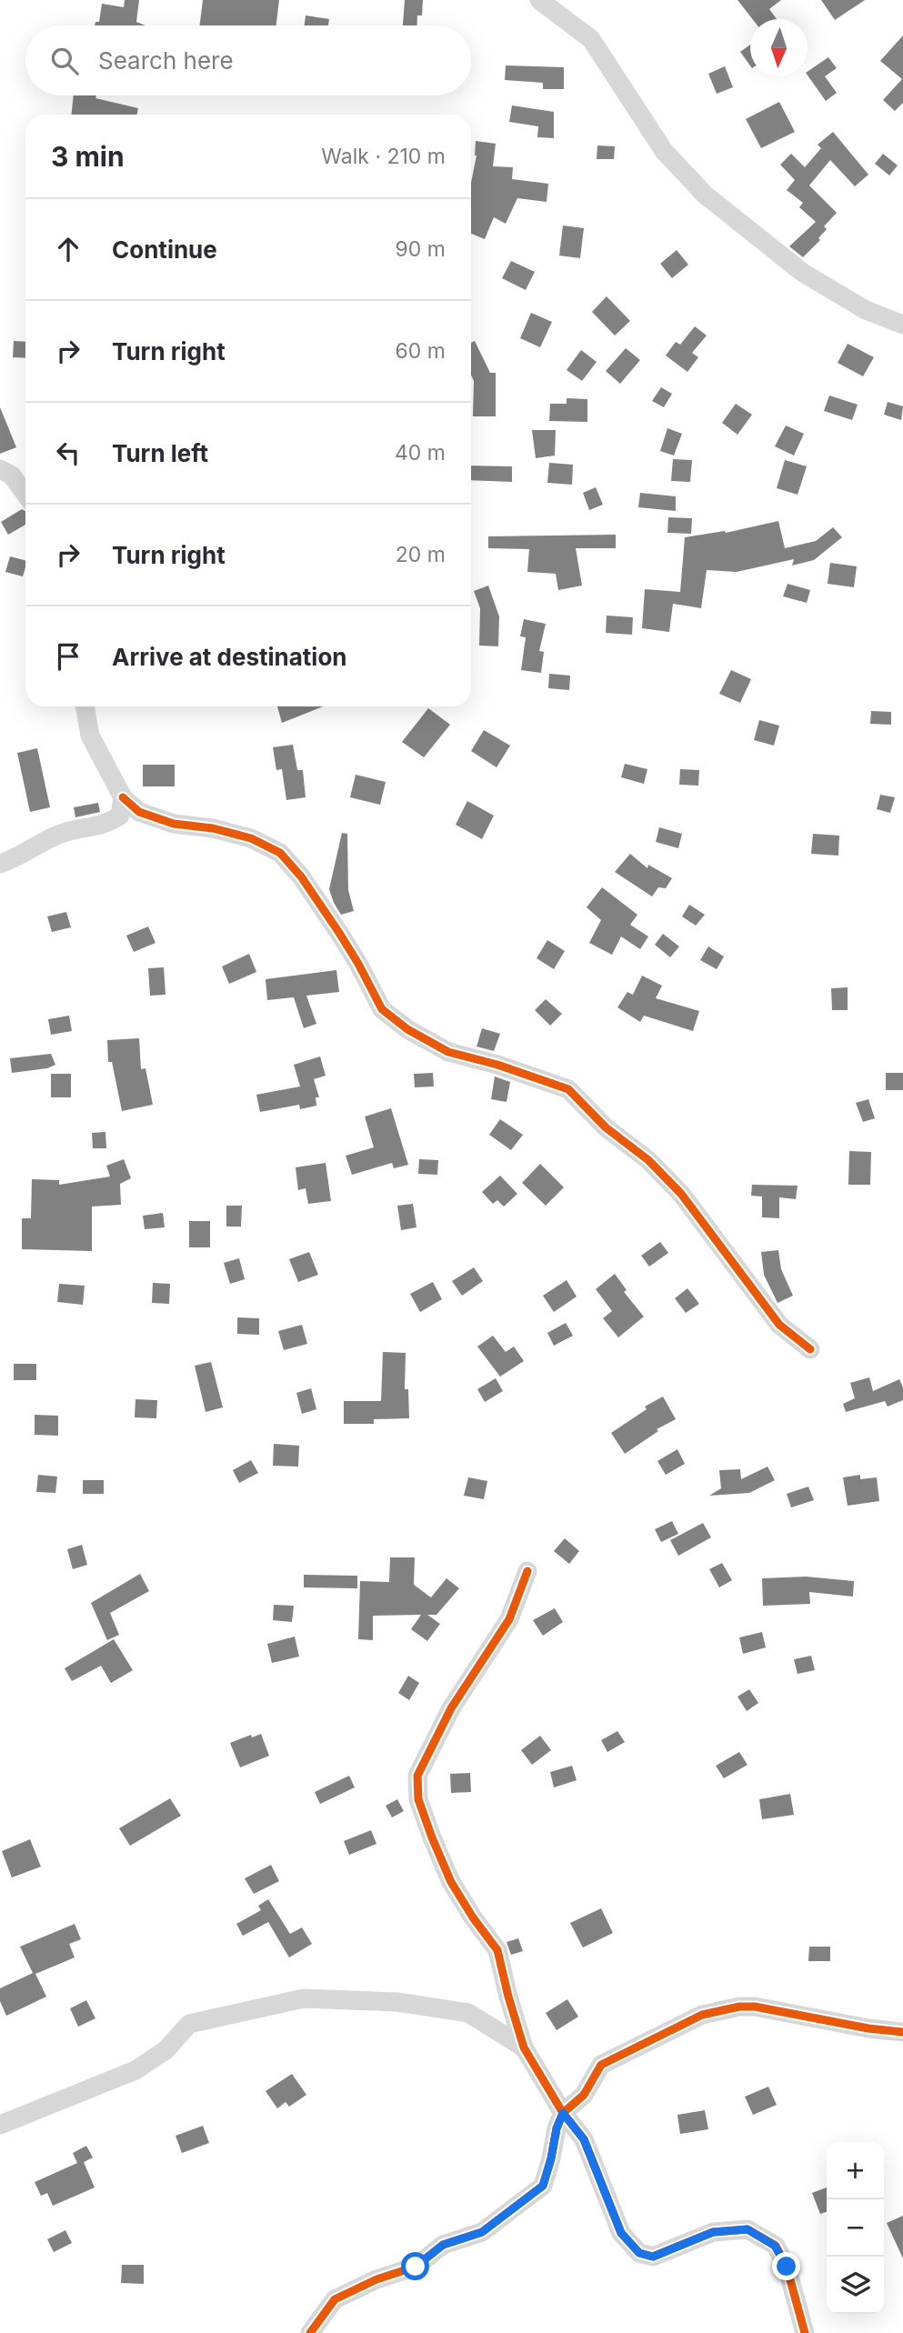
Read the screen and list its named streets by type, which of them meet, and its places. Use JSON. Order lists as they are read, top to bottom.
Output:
{
  "north": "bottom",
  "page": {
    "search": "Search here",
    "heading": ["3 min", "Walk · 210 m"],
    "list": [
      ["Continue", "90 m"],
      ["Turn right", "60 m"],
      ["Turn left", "40 m"],
      ["Turn right", "20 m"],
      "Arrive at destination"
    ],
    "map_buttons": ["+", "−"]
  }
}
